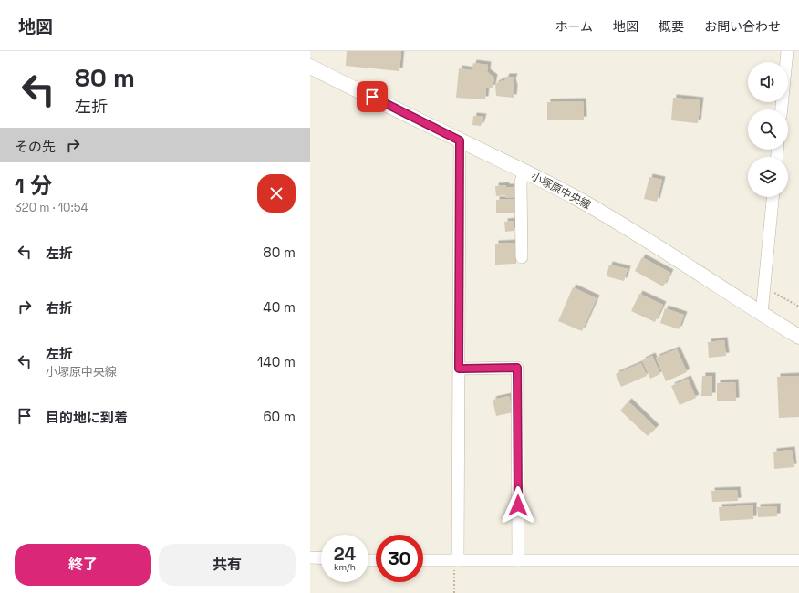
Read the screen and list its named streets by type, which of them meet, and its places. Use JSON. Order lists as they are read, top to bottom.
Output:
{
  "streets": {
    "street": ["小塚原中央線"]
  },
  "page": {
    "header": "地図",
    "nav": [
      "ホーム",
      "地図",
      "概要",
      "お問い合わせ"
    ],
    "turn": ["80 m", "左折"],
    "then": "その先",
    "heading": ["1 分", "320 m · 10:54"],
    "list": [
      {
        "name": "左折",
        "value": "80 m"
      },
      {
        "name": "右折",
        "value": "40 m"
      },
      {
        "name": "左折",
        "note": "小塚原中央線",
        "value": "140 m"
      },
      {
        "name": "目的地に到着",
        "value": "60 m"
      }
    ],
    "speed": "24 km/h",
    "limit": "30",
    "buttons": ["終了", "共有"]
  }
}
